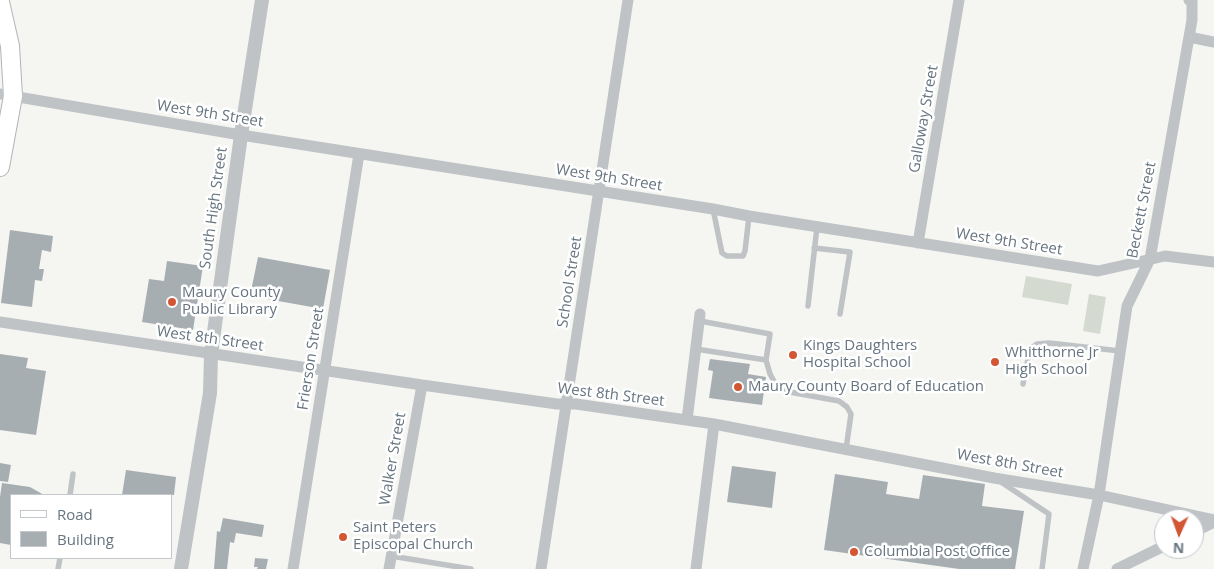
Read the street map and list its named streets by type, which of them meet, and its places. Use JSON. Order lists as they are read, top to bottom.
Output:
{
  "streets": {
    "street": [
      "West 9th Street",
      "Galloway Street",
      "South High Street",
      "Beckett Street",
      "School Street",
      "West 8th Street",
      "Frierson Street",
      "Walker Street"
    ]
  },
  "crossings": [
    ["West 9th Street", "Galloway Street"],
    ["West 9th Street", "South High Street"],
    ["West 9th Street", "Beckett Street"],
    ["West 9th Street", "School Street"],
    ["West 9th Street", "Frierson Street"],
    ["South High Street", "West 8th Street"],
    ["Beckett Street", "West 8th Street"],
    ["School Street", "West 8th Street"],
    ["West 8th Street", "Frierson Street"],
    ["West 8th Street", "Walker Street"]
  ],
  "places": [
    "Maury County Public Library",
    "Kings Daughters Hospital School",
    "Whitthorne Jr High School",
    "Maury County Board of Education",
    "Saint Peters Episcopal Church",
    "Columbia Post Office"
  ],
  "legend": ["Road", "Building"],
  "north": "bottom"
}
